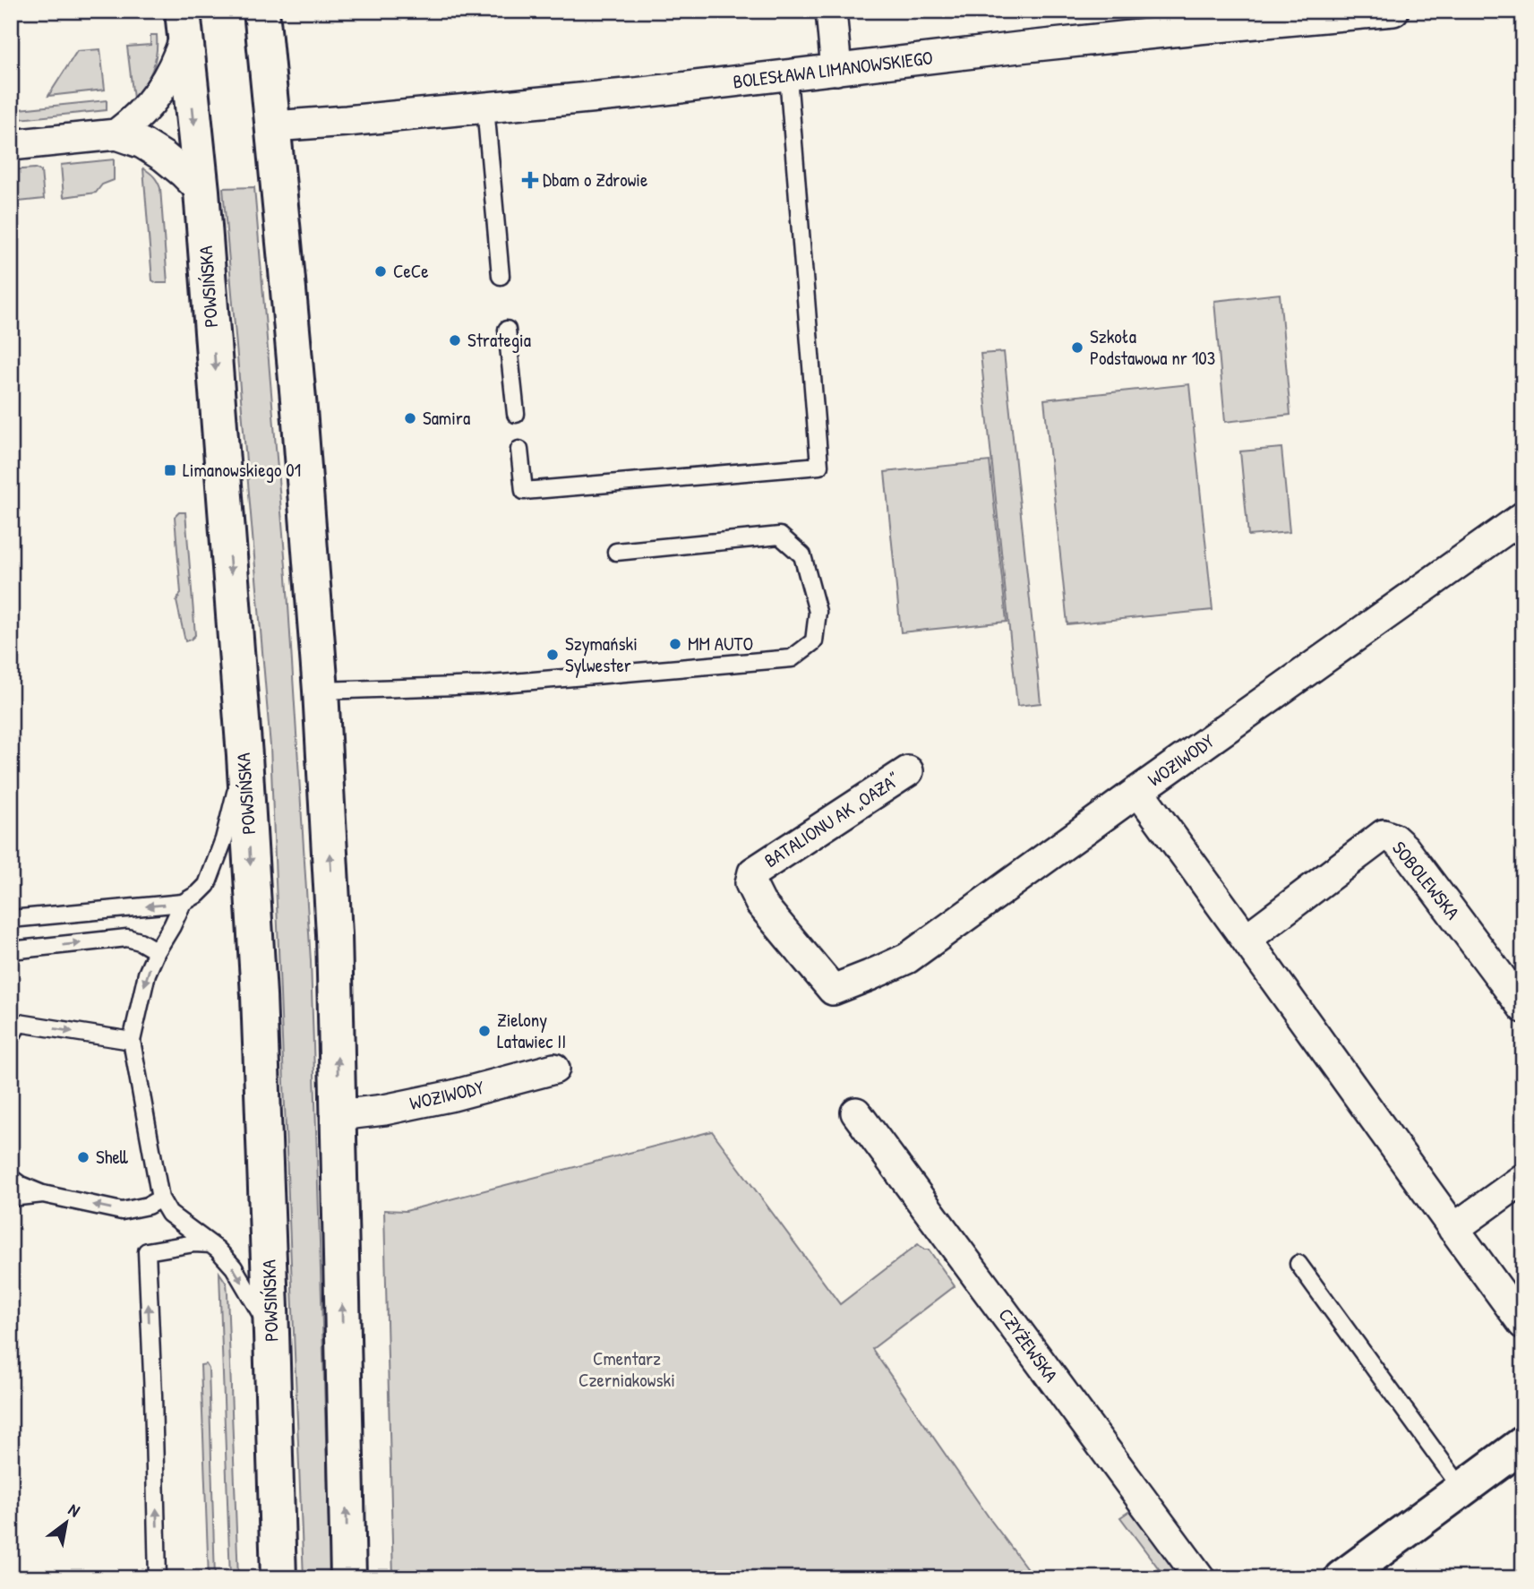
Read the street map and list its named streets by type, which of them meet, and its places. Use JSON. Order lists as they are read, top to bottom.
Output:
{
  "streets": {
    "main road": ["POWSIŃSKA"],
    "street": [
      "BOLESŁAWA LIMANOWSKIEGO",
      "WOZIWODY",
      "BATALIONU AK „OAZA”",
      "SOBOLEWSKA",
      "CZYŻEWSKA"
    ]
  },
  "crossings": [
    ["WOZIWODY", "BATALIONU AK „OAZA”"]
  ],
  "parks": ["Cmentarz Czerniakowski"],
  "places": {
    "health": ["Dbam o Zdrowie"],
    "other": [
      "CeCe",
      "Strategia",
      "Szkoła Podstawowa nr 103",
      "Samira",
      "MM AUTO",
      "Szymański Sylwester",
      "Zielony Latawiec II",
      "Shell"
    ],
    "transit": ["Limanowskiego 01"]
  },
  "north": "top right"
}
